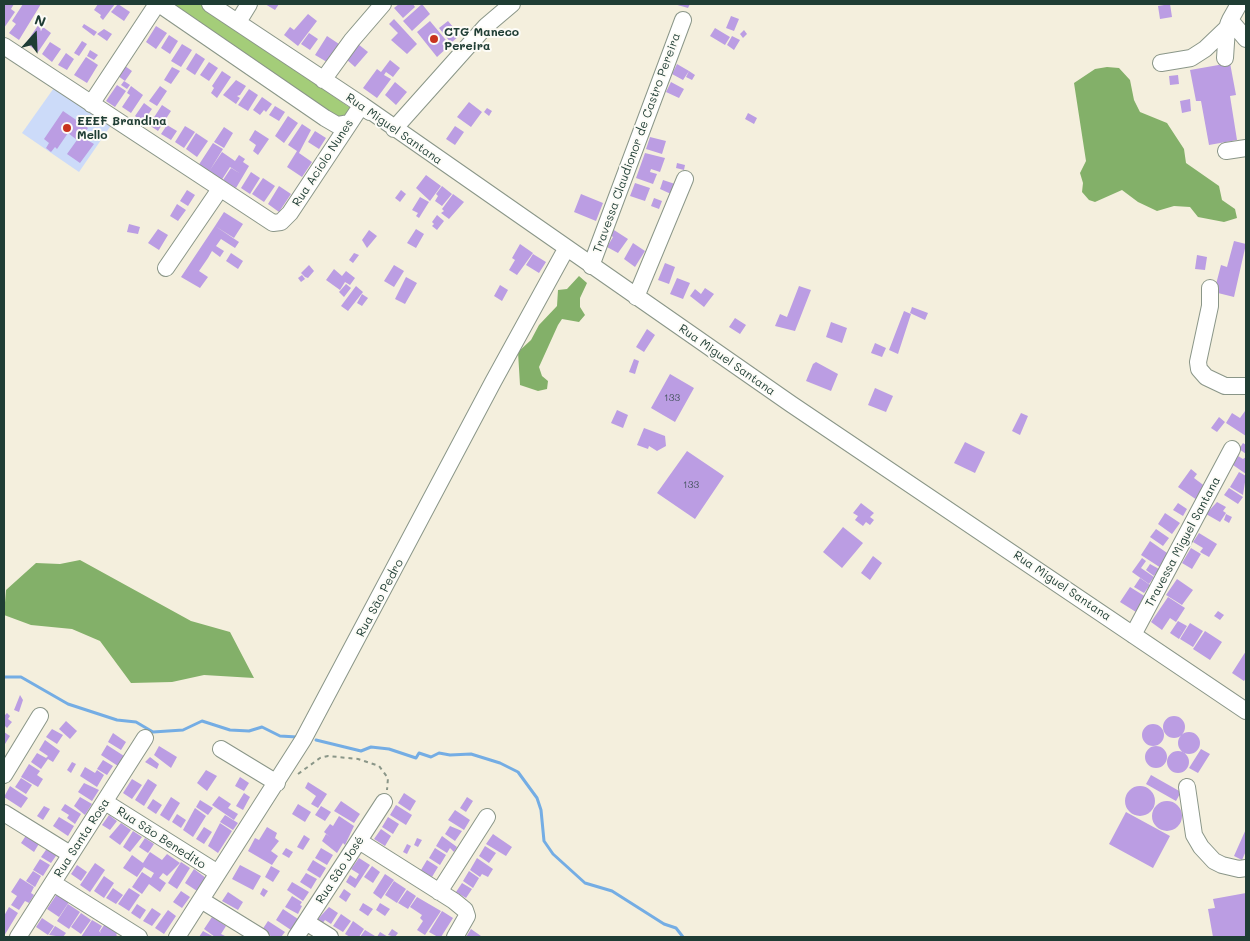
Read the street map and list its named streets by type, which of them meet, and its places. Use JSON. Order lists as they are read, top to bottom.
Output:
{
  "streets": {
    "street": [
      "Rua Miguel Santana",
      "Travessa Claudionor de Castro Pereira",
      "Rua Aciolo Nunes",
      "Travessa Miguel Santana",
      "Rua São Pedro",
      "Rua Santa Rosa",
      "Rua São Benedito",
      "Rua São José"
    ]
  },
  "crossings": [
    ["Rua Miguel Santana", "Travessa Claudionor de Castro Pereira"],
    ["Rua Miguel Santana", "Rua Aciolo Nunes"],
    ["Rua Miguel Santana", "Travessa Miguel Santana"],
    ["Rua Miguel Santana", "Rua São Pedro"],
    ["Rua São Pedro", "Rua São Benedito"],
    ["Rua Santa Rosa", "Rua São Benedito"]
  ],
  "places": ["CTG Maneco Pereira", "EEEF Brandina Mello"],
  "house_numbers": ["133", "133"],
  "north": "top"
}
